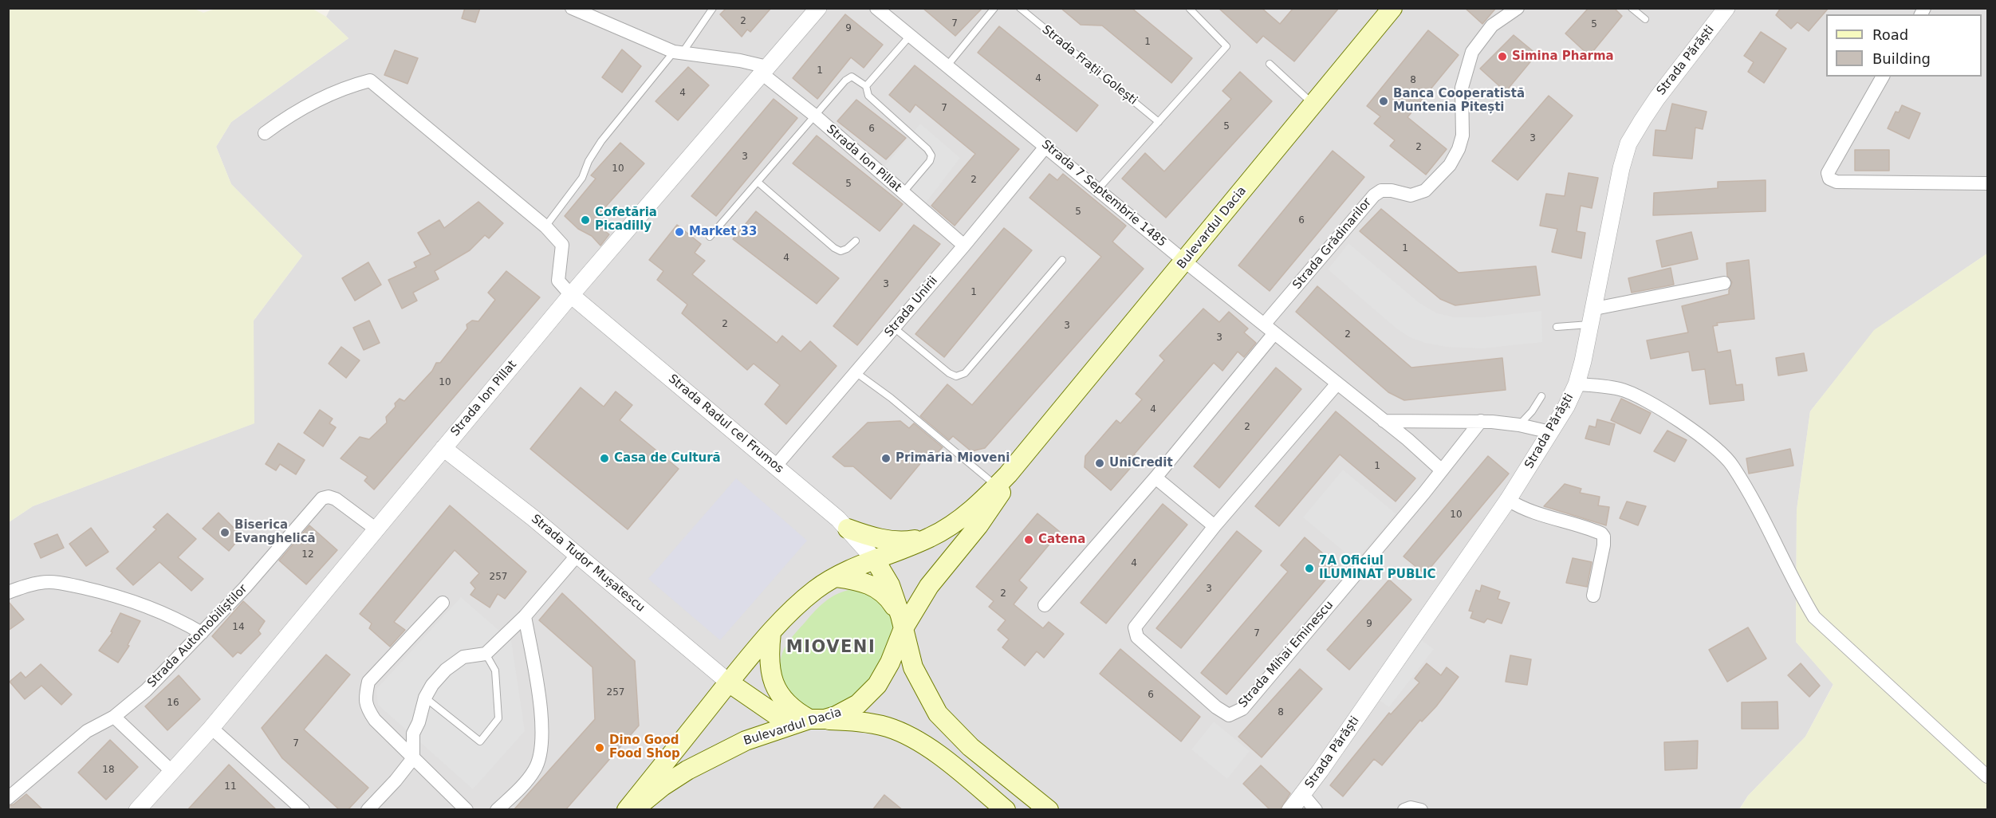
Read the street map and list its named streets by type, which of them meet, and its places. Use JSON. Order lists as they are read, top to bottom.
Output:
{
  "streets": {
    "main road": ["Bulevardul Dacia"],
    "street": [
      "Strada Părăști",
      "Strada Ion Pillat",
      "Strada 7 Septembrie 1485",
      "Strada Grădinarilor",
      "Strada Unirii",
      "Strada Radul cel Frumos",
      "Strada Tudor Mușatescu",
      "Strada Automobiliștilor",
      "Strada Mihai Eminescu"
    ],
    "lane": ["Strada Frații Golești"]
  },
  "crossings": [
    ["Strada Ion Pillat", "Strada Unirii"],
    ["Strada Ion Pillat", "Strada Radul cel Frumos"],
    ["Strada Ion Pillat", "Strada Tudor Mușatescu"],
    ["Strada Ion Pillat", "Strada Automobiliștilor"],
    ["Strada 7 Septembrie 1485", "Bulevardul Dacia"],
    ["Strada 7 Septembrie 1485", "Strada Grădinarilor"],
    ["Strada 7 Septembrie 1485", "Strada Unirii"],
    ["Strada 7 Septembrie 1485", "Strada Mihai Eminescu"],
    ["Bulevardul Dacia", "Strada Radul cel Frumos"],
    ["Bulevardul Dacia", "Strada Tudor Mușatescu"],
    ["Strada Unirii", "Strada Radul cel Frumos"]
  ],
  "districts": ["MIOVENI"],
  "places": [
    "Simina Pharma",
    "Banca Cooperatistă Muntenia Pitești",
    "Cofetăria Picadilly",
    "Market 33",
    "Casa de Cultură",
    "Primăria Mioveni",
    "UniCredit",
    "Biserica Evanghelică",
    "Catena",
    "7A Oficiul ILUMINAT PUBLIC",
    "Dino Good Food Shop"
  ],
  "house_numbers": [
    "2",
    "7",
    "5",
    "9",
    "1",
    "1",
    "4",
    "8",
    "4",
    "7",
    "5",
    "6",
    "3",
    "2",
    "3",
    "10",
    "2",
    "5",
    "5",
    "6",
    "1",
    "4",
    "3",
    "1",
    "2",
    "3",
    "2",
    "3",
    "10",
    "4",
    "2",
    "1",
    "10",
    "12",
    "4",
    "257",
    "3",
    "2",
    "9",
    "14",
    "7",
    "257",
    "6",
    "16",
    "8",
    "7",
    "18",
    "11"
  ],
  "legend": ["Road", "Building"]
}
